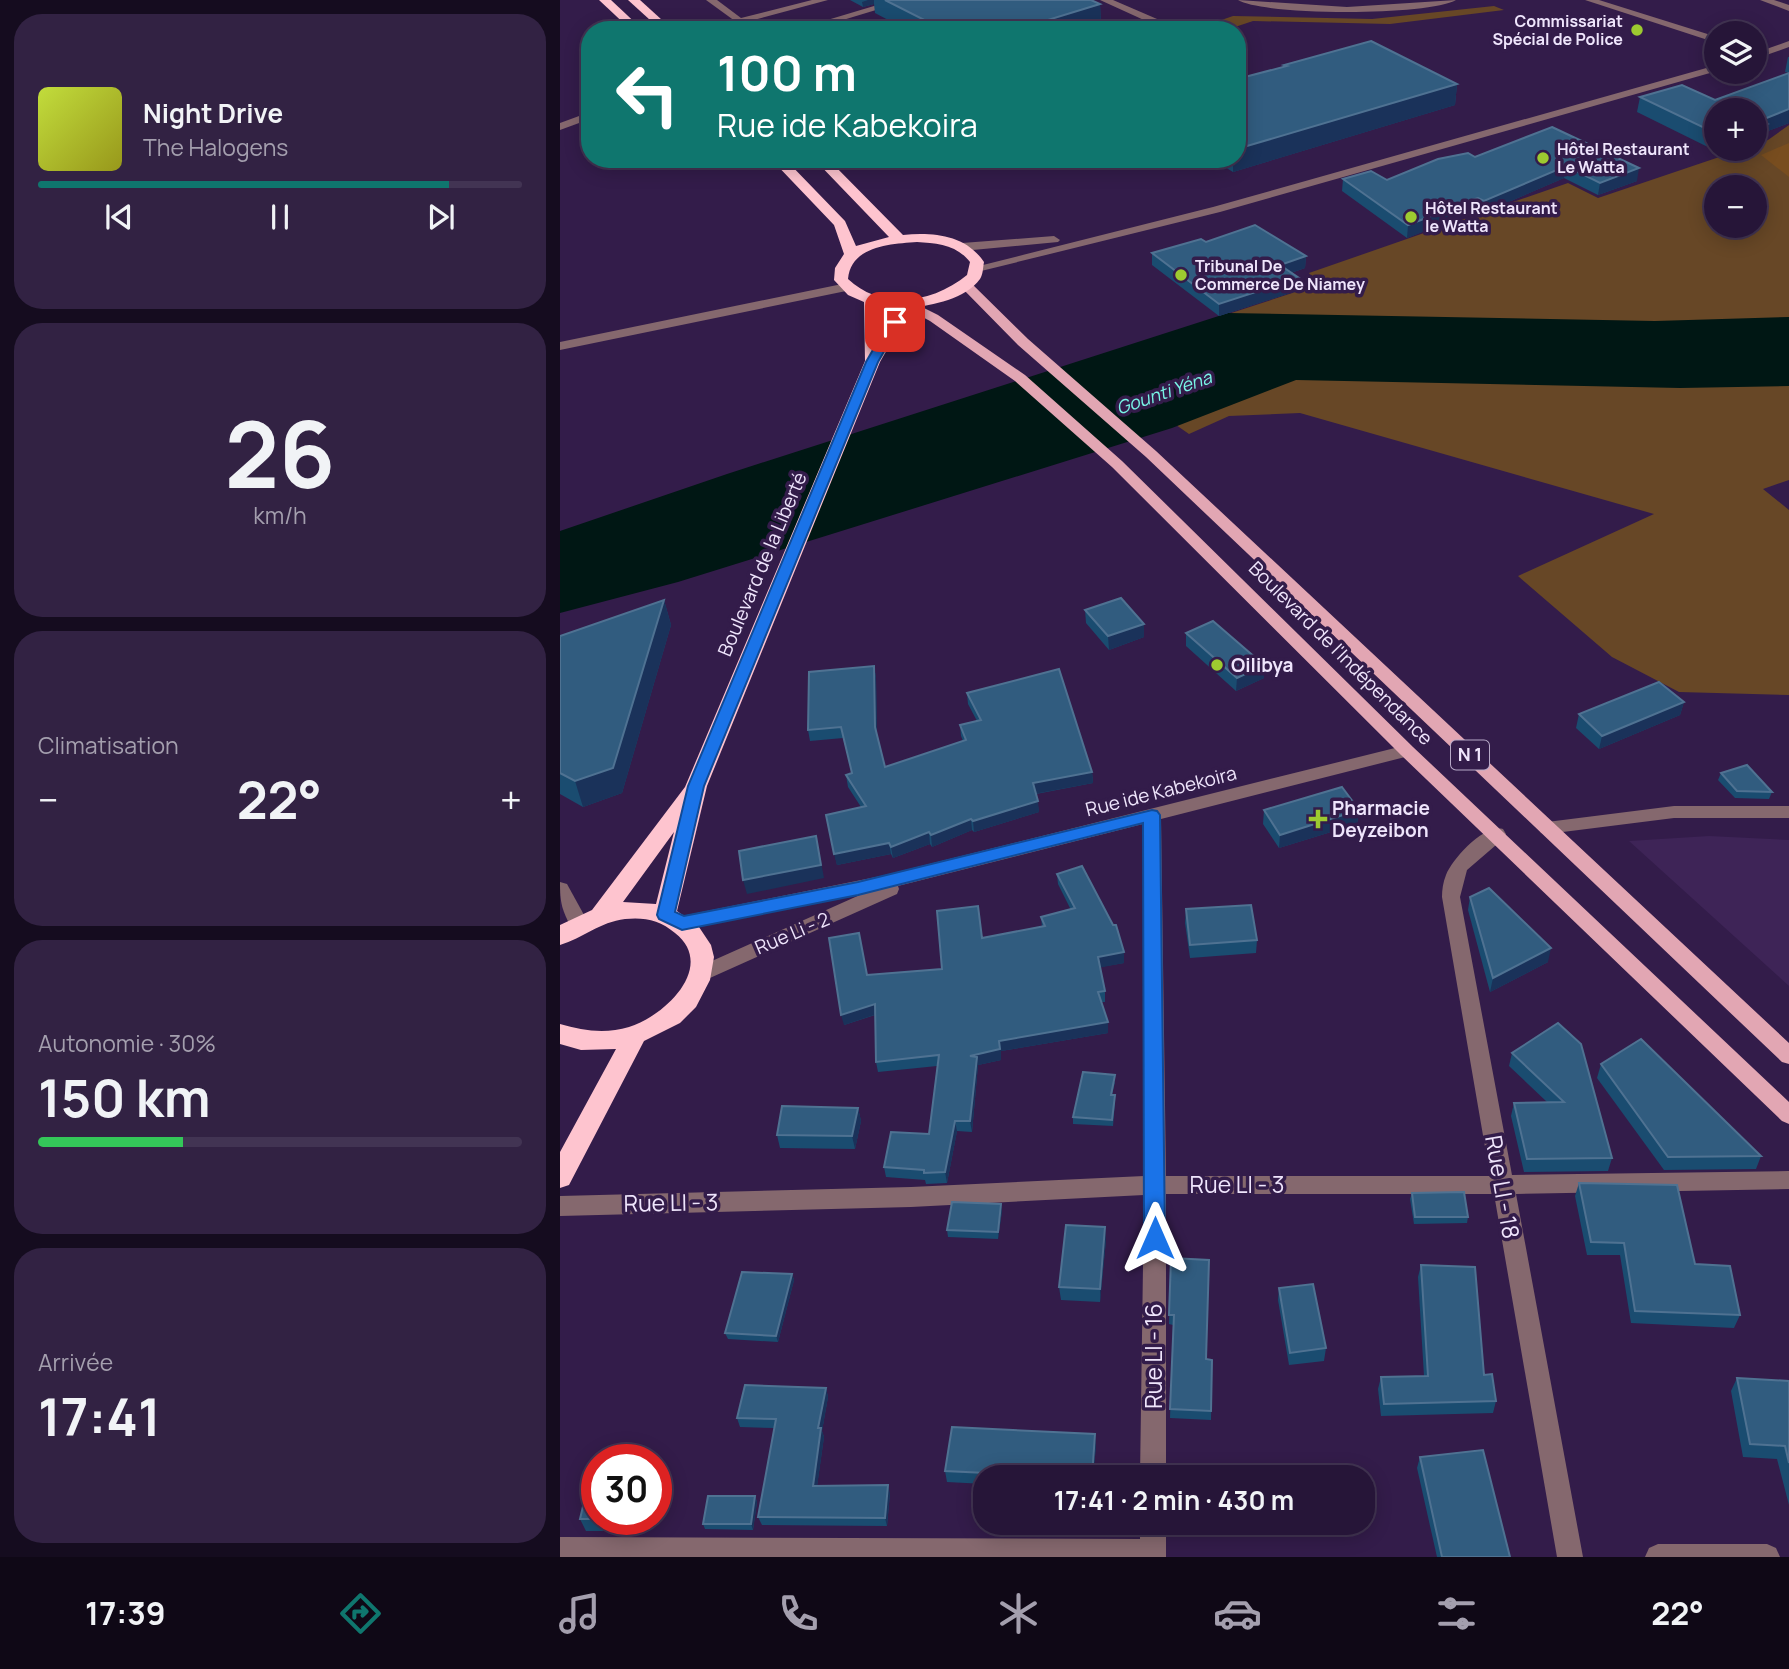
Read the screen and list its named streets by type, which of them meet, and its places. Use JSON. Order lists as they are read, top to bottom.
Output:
{
  "streets": {
    "highway": ["Boulevard de la Liberté"],
    "main road": ["Boulevard de l'Indépendance", "N 1"],
    "street": [
      "Rue ide Kabekoira",
      "Rue Li - 2",
      "Rue LI - 3",
      "Rue LI - 18",
      "Rue LI - 16"
    ]
  },
  "crossings": [
    ["Boulevard de la Liberté", "Boulevard de l'Indépendance"],
    ["Boulevard de la Liberté", "Rue Li - 2"],
    ["Boulevard de l'Indépendance", "Rue ide Kabekoira"],
    ["Boulevard de l'Indépendance", "Rue LI - 18"],
    ["Rue ide Kabekoira", "Rue Li - 2"],
    ["Rue ide Kabekoira", "Rue LI - 16"],
    ["Rue LI - 3", "Rue LI - 18"],
    ["Rue LI - 3", "Rue LI - 16"]
  ],
  "water": ["Gounti Yéna"],
  "places": {
    "other": [
      "Commissariat Spécial de Police",
      "Hôtel Restaurant Le Watta",
      "Hôtel Restaurant le Watta",
      "Tribunal De Commerce De Niamey",
      "Oilibya"
    ],
    "health": ["Pharmacie Deyzeibon"]
  },
  "page": {
    "map_buttons": ["+", "−"],
    "turn": ["100 m", "Rue ide Kabekoira"],
    "song": ["Night Drive", "The Halogens"],
    "tile": [
      ["26", "km/h"],
      "Climatisation",
      ["Autonomie · 30%", "150 km"],
      ["Arrivée", "17:41"]
    ],
    "heat": ["−", "22°", "+"],
    "limit": "30",
    "trip": "17:41 · 2 min · 430 m",
    "tabs": ["17:39", "22°"]
  }
}
